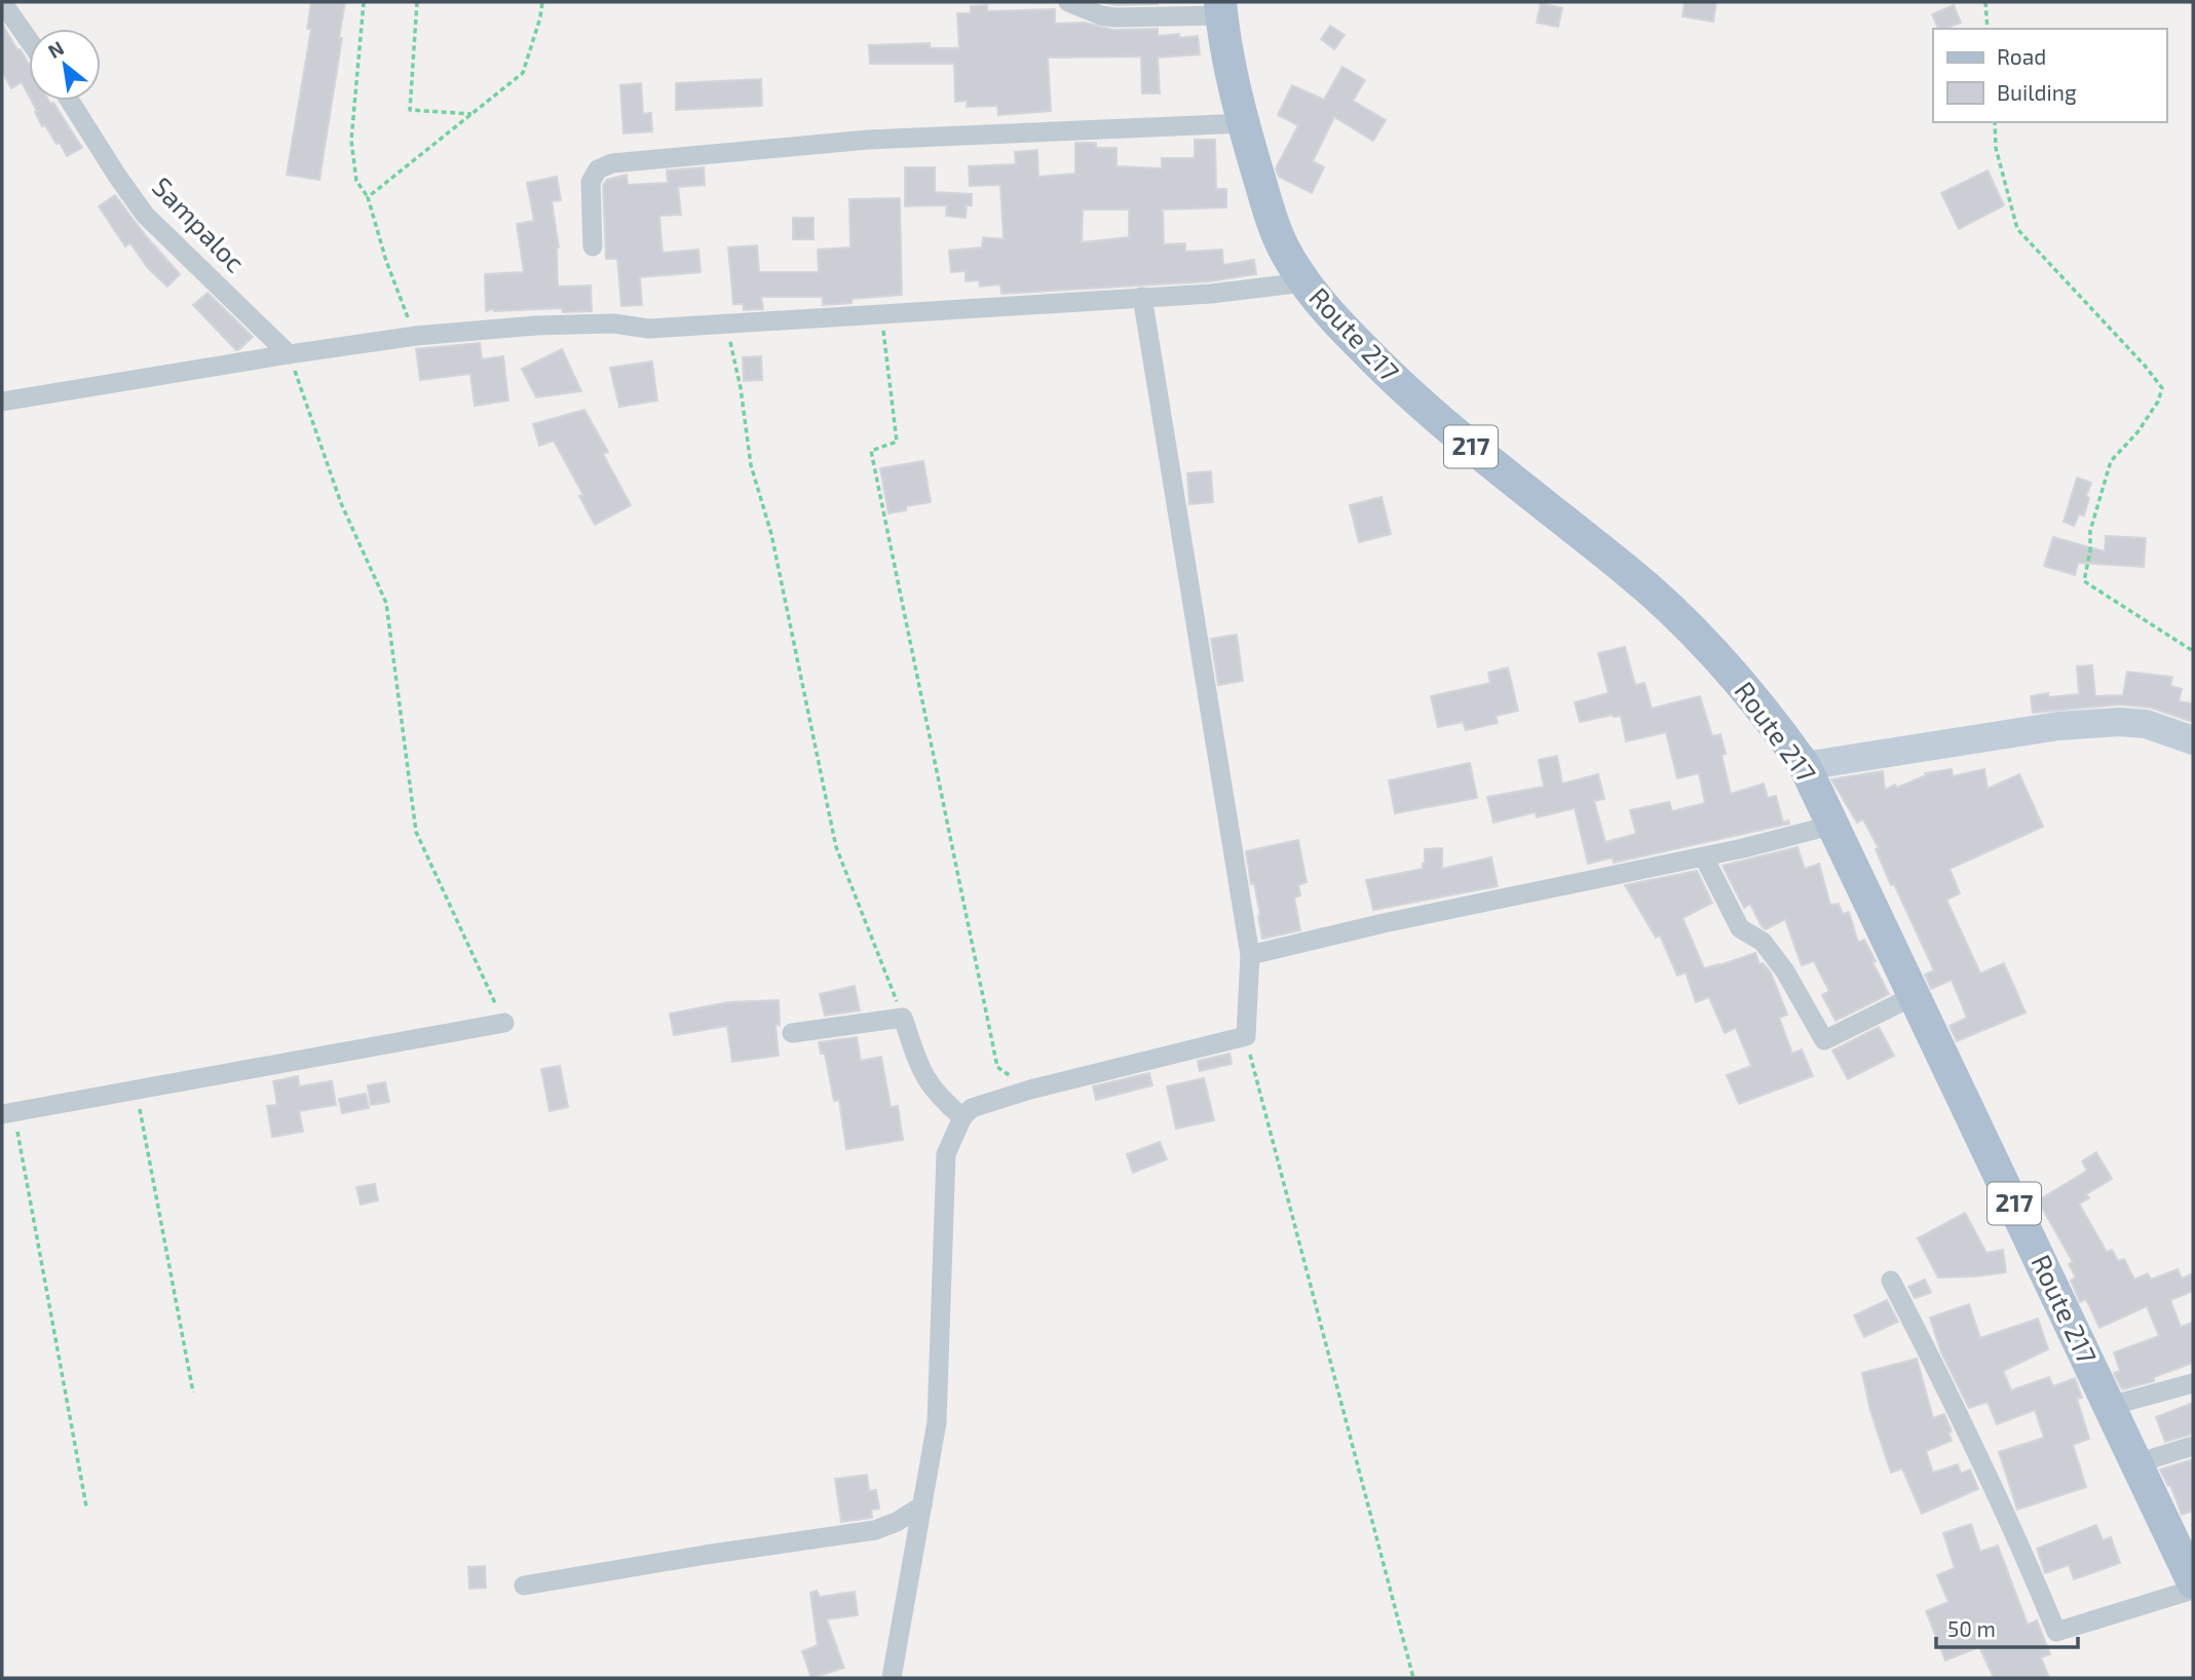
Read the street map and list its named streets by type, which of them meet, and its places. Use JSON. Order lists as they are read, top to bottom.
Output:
{
  "streets": {
    "main road": ["Route 217", "217"],
    "street": ["Sampaloc"]
  },
  "legend": ["Road", "Building"],
  "scale_bar": "50 m",
  "north": "top left"
}
